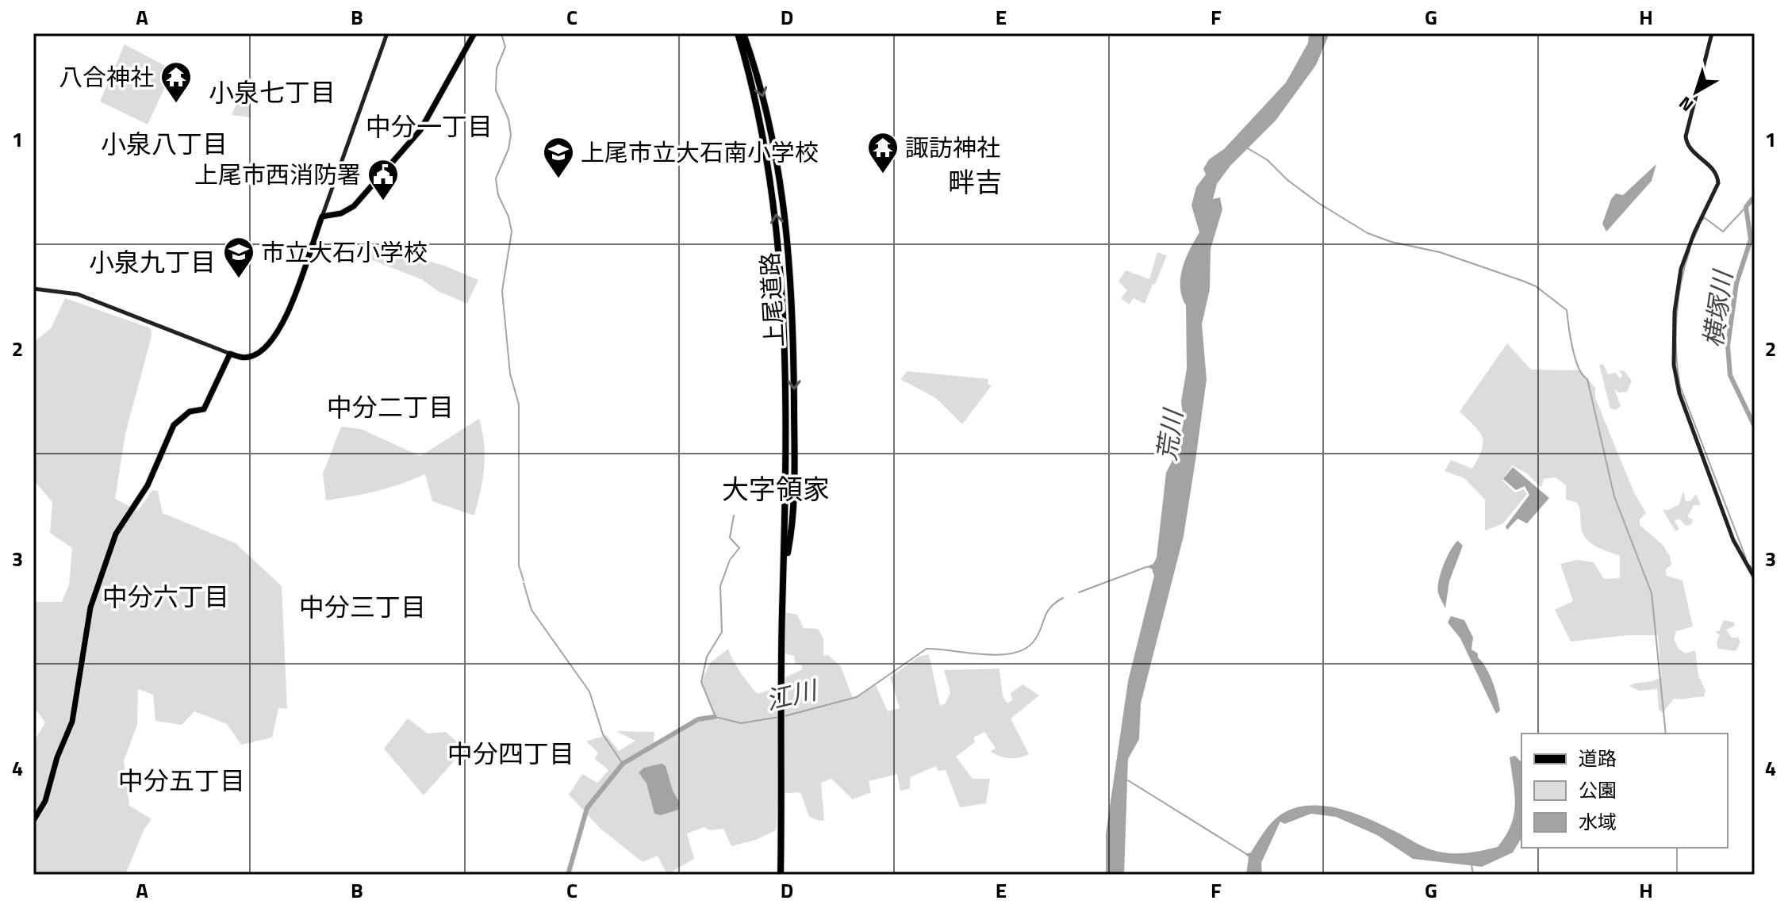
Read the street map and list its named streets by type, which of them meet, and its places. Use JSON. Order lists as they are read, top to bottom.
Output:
{
  "streets": {
    "highway": ["上尾道路"]
  },
  "districts": [
    "小泉七丁目",
    "中分一丁目",
    "小泉八丁目",
    "畔吉",
    "小泉九丁目",
    "中分二丁目",
    "大字領家",
    "中分六丁目",
    "中分三丁目",
    "中分四丁目",
    "中分五丁目"
  ],
  "water": ["横塚川", "荒川", "江川"],
  "places": {
    "temple": ["八合神社", "諏訪神社"],
    "school or university": ["上尾市立大石南小学校", "市立大石小学校"],
    "public building": ["上尾市西消防署"]
  },
  "legend": ["道路", "公園", "水域"],
  "north": "bottom left",
  "grid": {
    "columns": [
      "A",
      "B",
      "C",
      "D",
      "E",
      "F",
      "G",
      "H"
    ],
    "rows": [
      "1",
      "2",
      "3",
      "4"
    ]
  }
}
